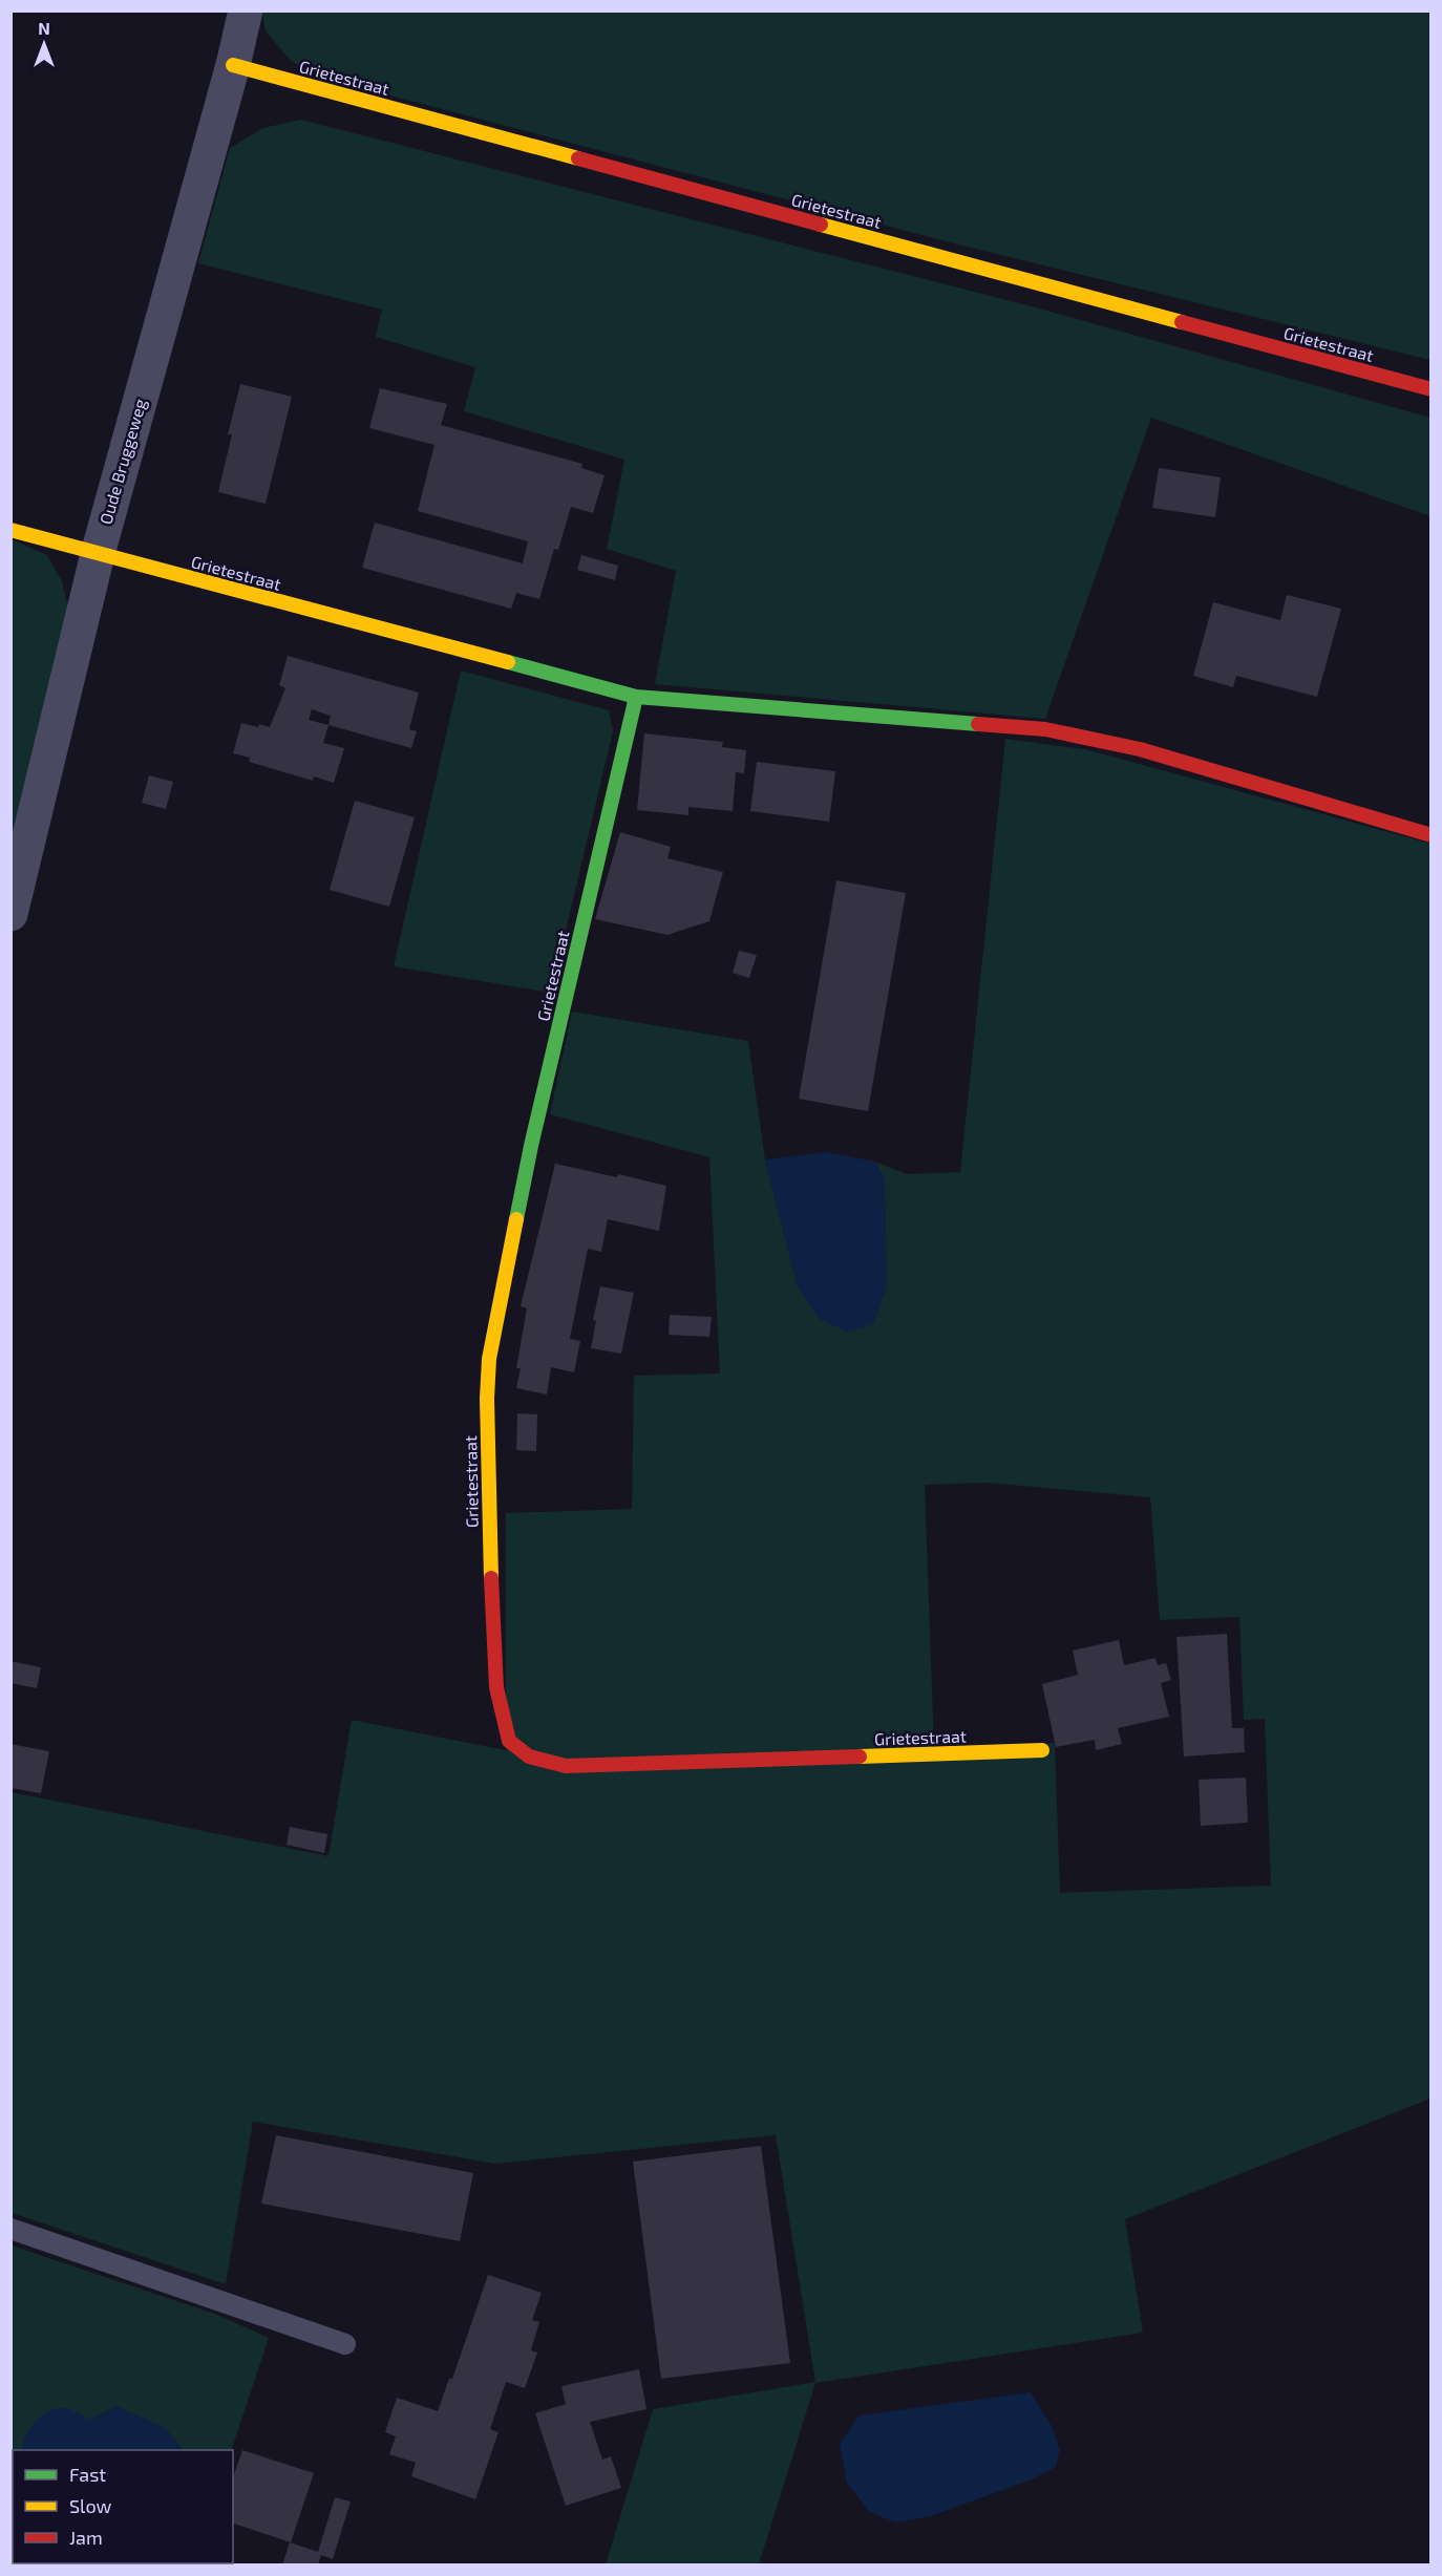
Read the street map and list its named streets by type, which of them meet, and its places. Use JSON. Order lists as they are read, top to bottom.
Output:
{
  "streets": {
    "street": ["Grietestraat", "Oude Bruggeweg"]
  },
  "crossings": [
    ["Grietestraat", "Oude Bruggeweg"]
  ],
  "legend": ["Fast", "Slow", "Jam"],
  "north": "top"
}
